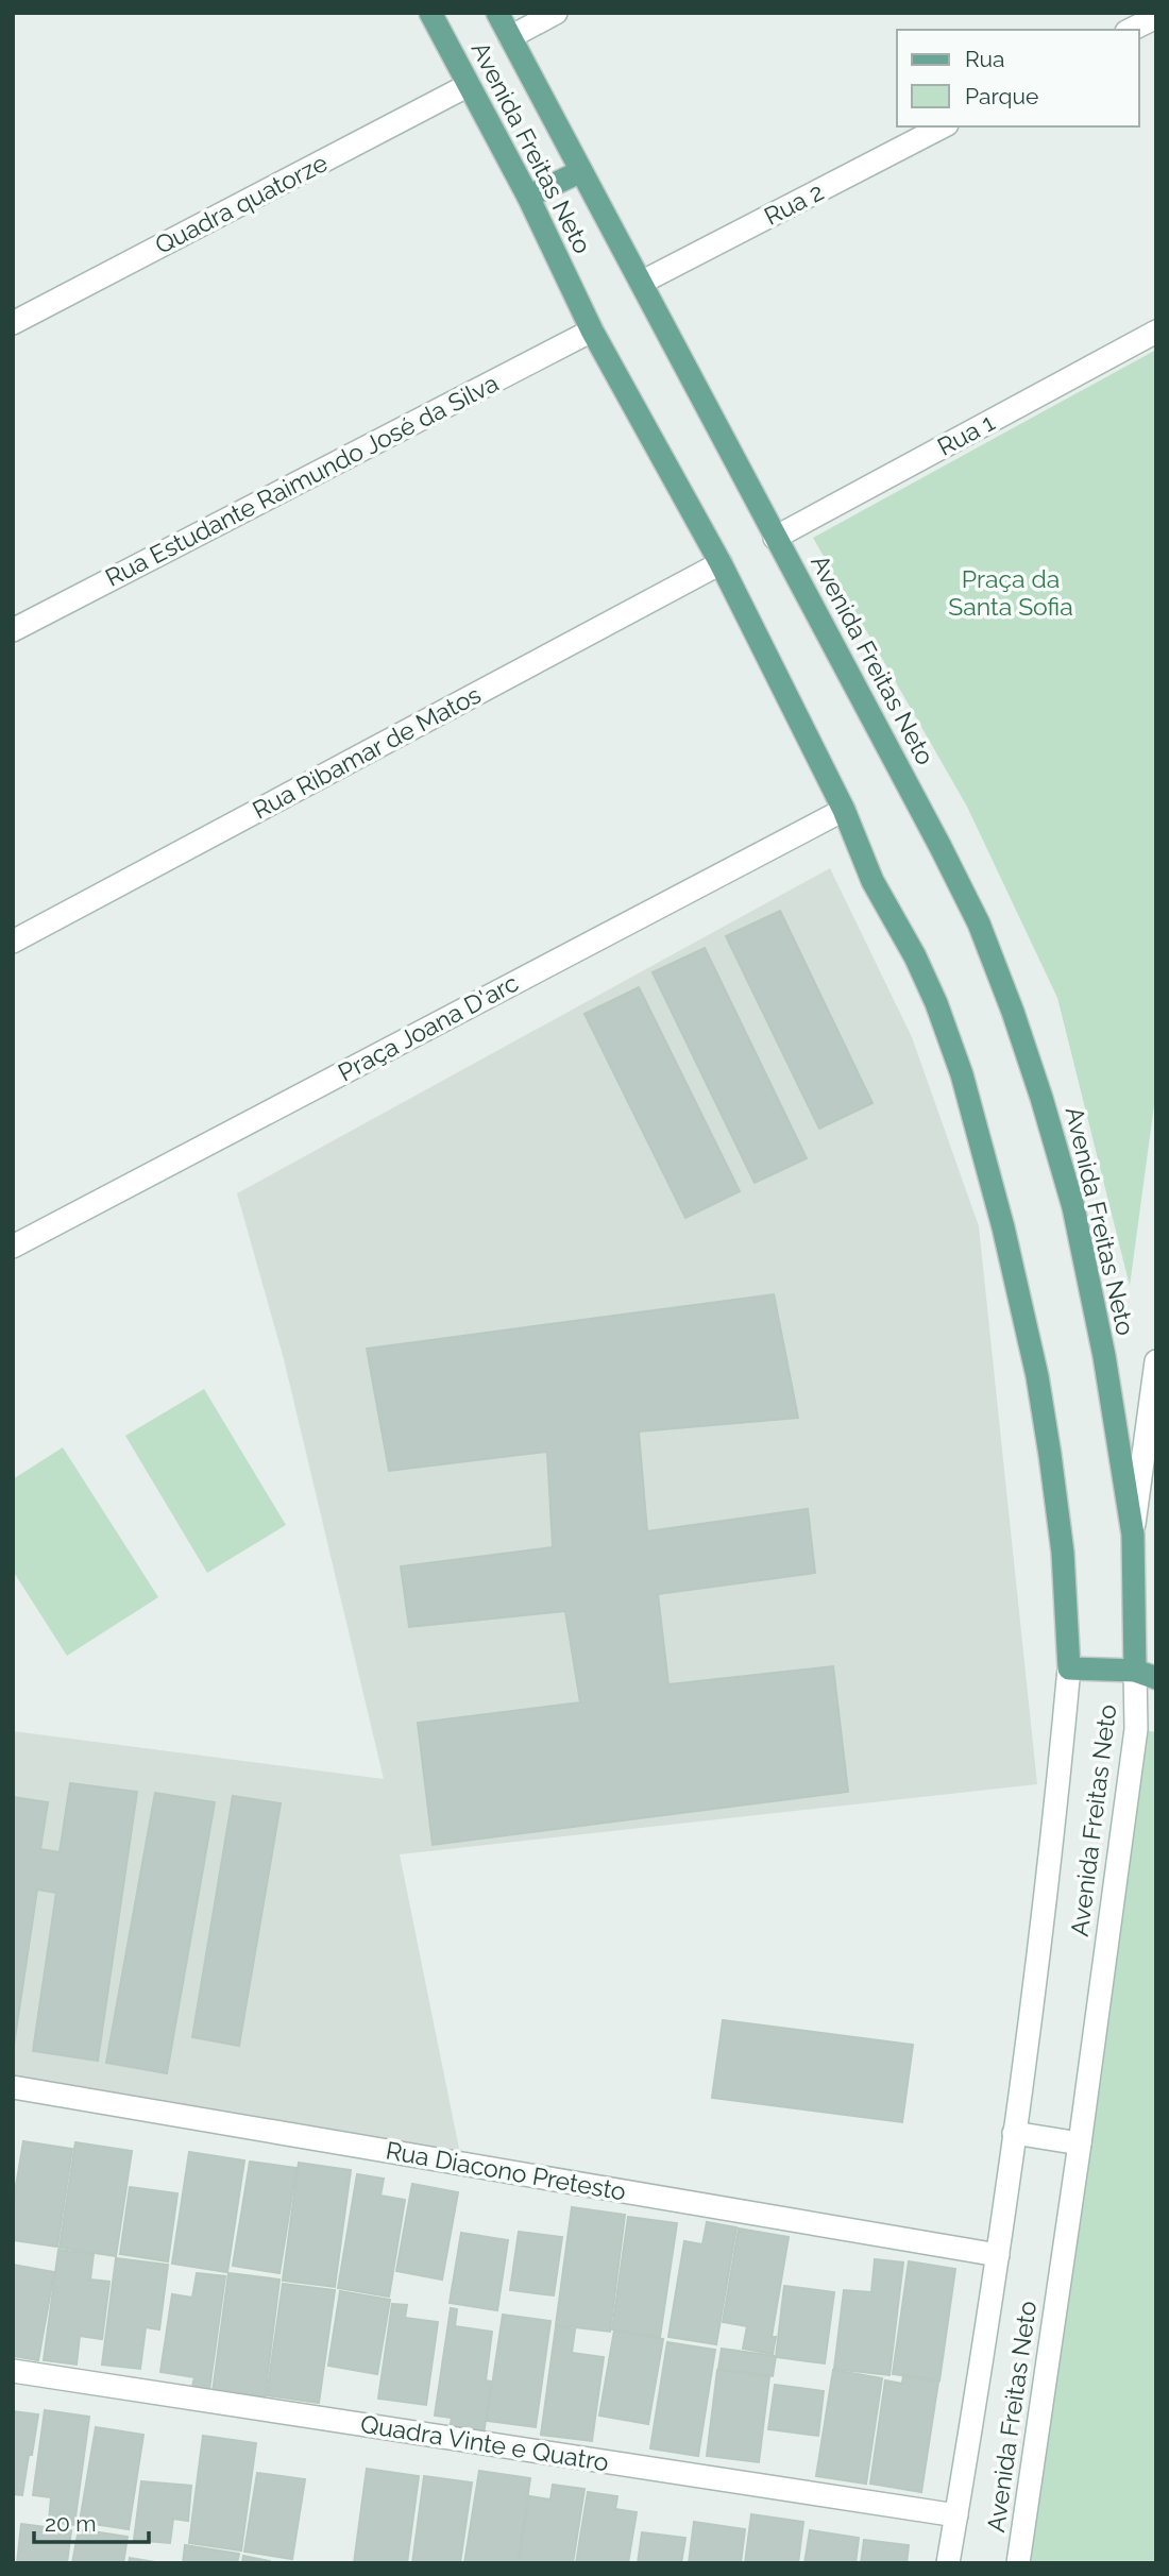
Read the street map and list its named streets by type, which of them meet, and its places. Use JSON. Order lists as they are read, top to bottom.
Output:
{
  "streets": {
    "main road": ["Avenida Freitas Neto"],
    "street": [
      "Quadra quatorze",
      "Rua 2",
      "Rua 1",
      "Rua Estudante Raimundo José da Silva",
      "Rua Ribamar de Matos",
      "Praça Joana D'arc",
      "Rua Diacono Pretesto",
      "Quadra Vinte e Quatro"
    ]
  },
  "crossings": [
    ["Avenida Freitas Neto", "Quadra quatorze"],
    ["Avenida Freitas Neto", "Rua 2"],
    ["Avenida Freitas Neto", "Rua 1"],
    ["Avenida Freitas Neto", "Rua Estudante Raimundo José da Silva"],
    ["Avenida Freitas Neto", "Rua Ribamar de Matos"],
    ["Avenida Freitas Neto", "Praça Joana D'arc"],
    ["Avenida Freitas Neto", "Rua Diacono Pretesto"],
    ["Avenida Freitas Neto", "Quadra Vinte e Quatro"]
  ],
  "parks": ["Praça da Santa Sofia"],
  "legend": ["Rua", "Parque"],
  "scale_bar": "20 m"
}
